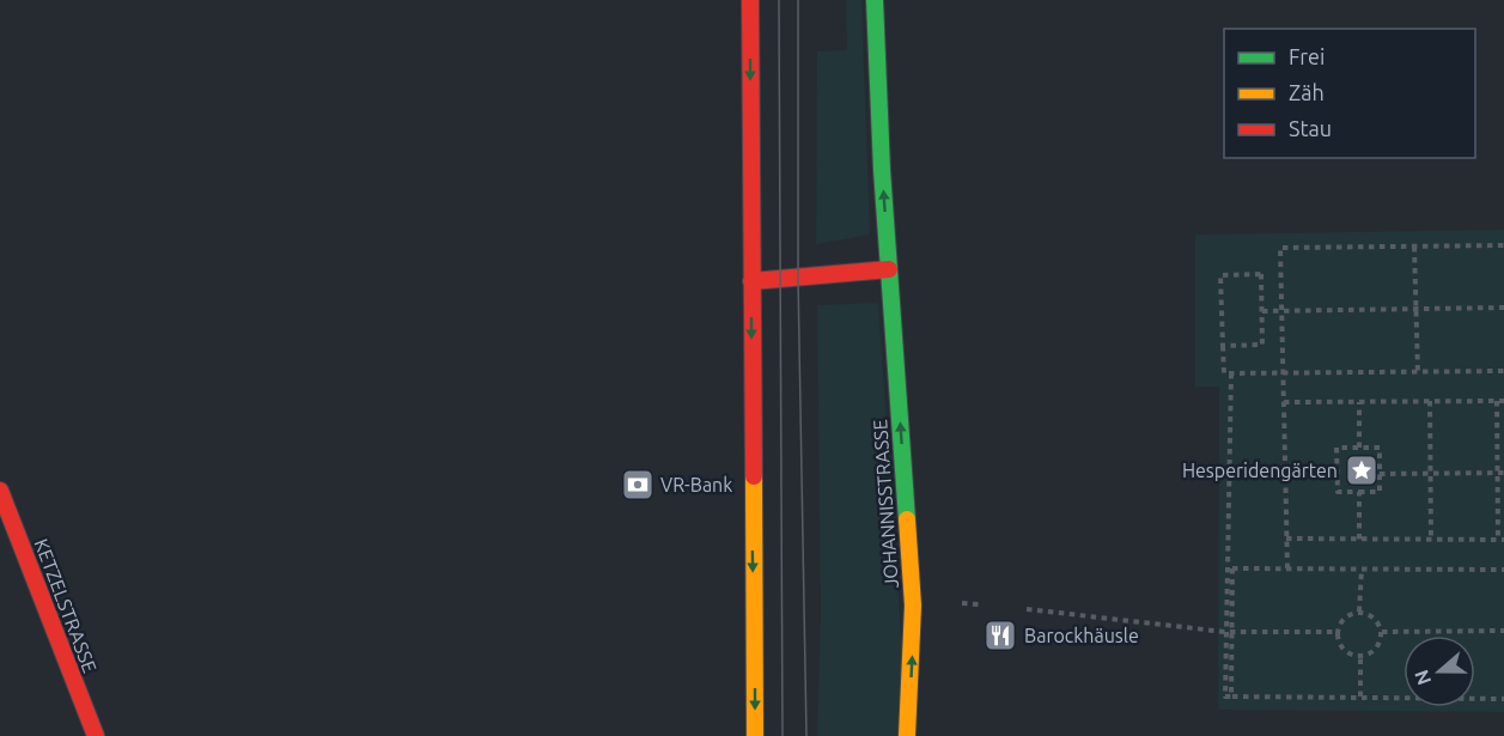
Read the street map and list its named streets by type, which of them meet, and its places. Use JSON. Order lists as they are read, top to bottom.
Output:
{
  "streets": {
    "main road": ["JOHANNISSTRASSE", "KETZELSTRASSE"]
  },
  "places": {
    "place": ["Hesperidengärten"],
    "bank": ["VR-Bank"],
    "restaurant": ["Barockhäusle"]
  },
  "legend": ["Frei", "Zäh", "Stau"],
  "north": "left"
}
